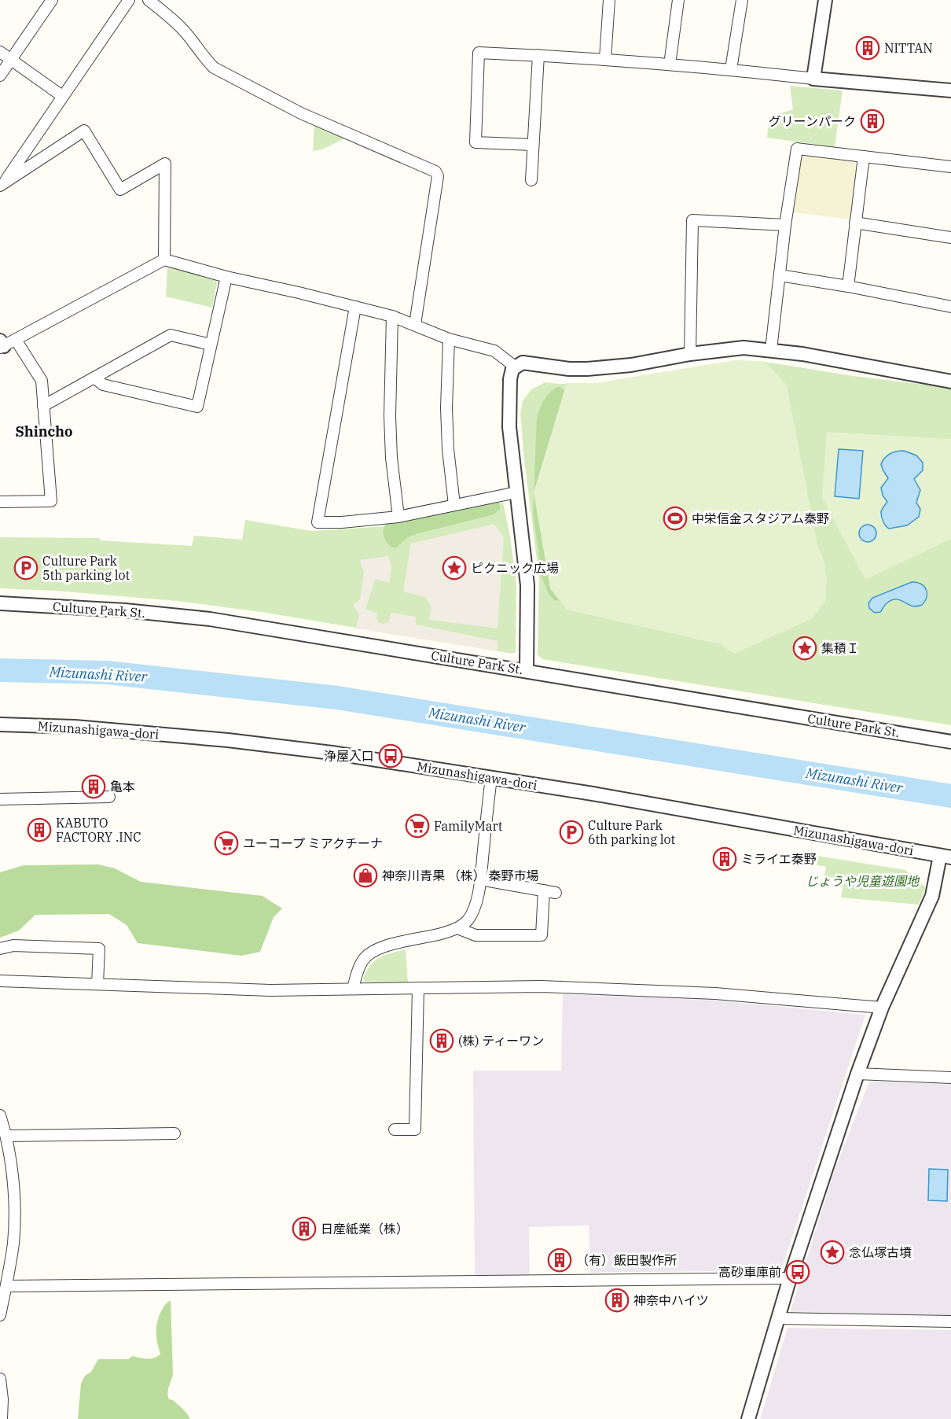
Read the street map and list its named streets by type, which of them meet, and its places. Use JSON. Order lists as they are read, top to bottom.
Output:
{
  "streets": {
    "street": ["Culture Park St.", "Mizunashigawa-dori"]
  },
  "districts": ["Shincho"],
  "water": ["Mizunashi River"],
  "parks": ["じょうや児童遊園地"],
  "places": {
    "building": [
      "NITTAN",
      "グリーンパーク",
      "亀本",
      "KABUTO FACTORY .INC",
      "ミライエ秦野",
      "(株) ティーワン",
      "日産紙業（株）",
      "（有）飯田製作所",
      "神奈中ハイツ"
    ],
    "sports": ["中栄信金スタジアム秦野"],
    "parking": ["Culture Park 5th parking lot", "Culture Park 6th parking lot"],
    "place": ["ピクニック広場", "集積Ｉ", "念仏塚古墳"],
    "bus stop": ["浄屋入口", "高砂車庫前"],
    "supermarket": ["FamilyMart", "ユーコープ ミアクチーナ"],
    "shop": ["神奈川青果 （株） 秦野市場"]
  }
}
